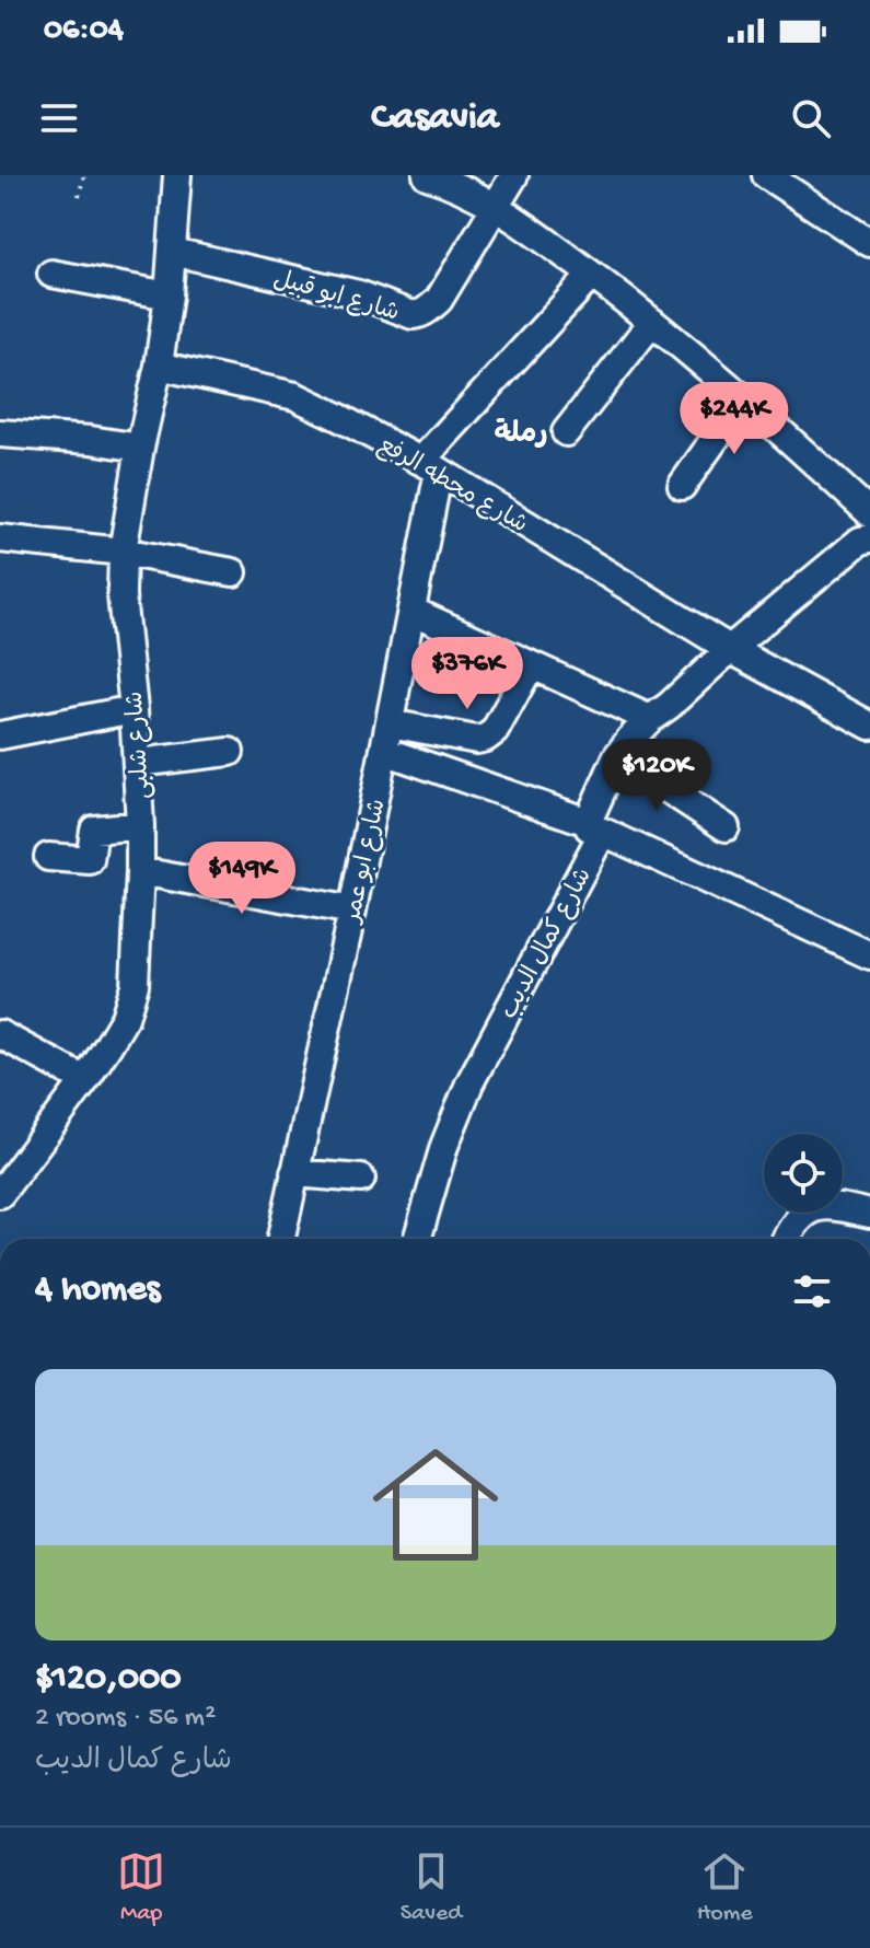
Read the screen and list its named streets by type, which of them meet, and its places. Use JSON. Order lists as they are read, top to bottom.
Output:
{
  "streets": {
    "street": [
      "شارع ابو قبيل",
      "شارع محطه الرفع",
      "شارع شلبى",
      "شارع ابو عمر",
      "شارع كمال الديب"
    ]
  },
  "crossings": [
    ["شارع ابو قبيل", "شارع شلبى"],
    ["شارع محطه الرفع", "شارع شلبى"],
    ["شارع محطه الرفع", "شارع ابو عمر"],
    ["شارع محطه الرفع", "شارع كمال الديب"]
  ],
  "districts": ["رملة"],
  "page": {
    "status": "06:04",
    "header": "Casavia",
    "price": [
      "$244K",
      "$376K",
      "$120K",
      "$149K"
    ],
    "heading": "4 homes",
    "list": [
      {
        "name": "$120,000",
        "note": "2 rooms · 56 m² · شارع كمال الديب"
      }
    ],
    "tabs": ["Map", "Saved", "Home"]
  }
}
